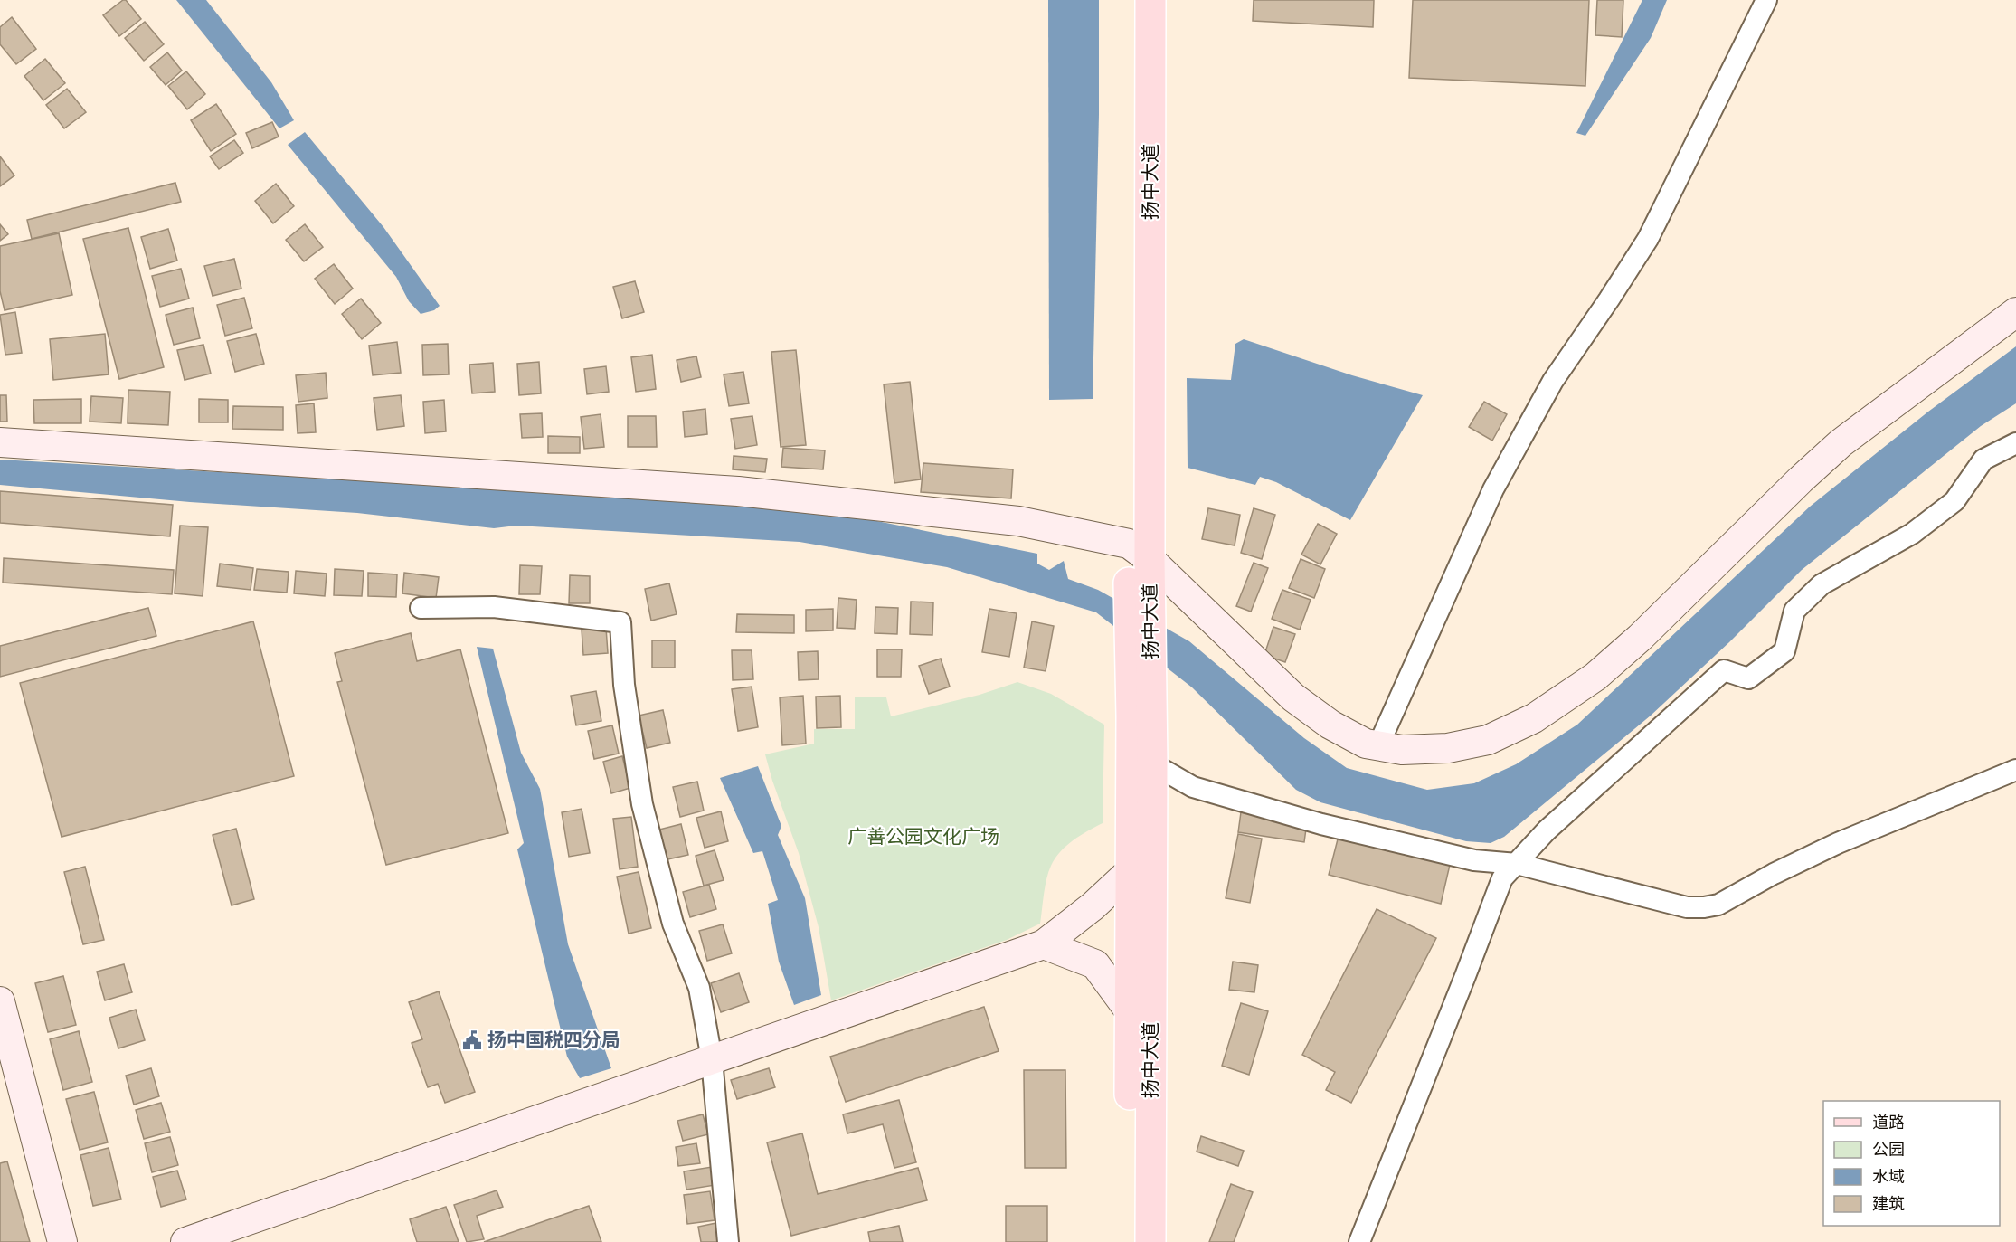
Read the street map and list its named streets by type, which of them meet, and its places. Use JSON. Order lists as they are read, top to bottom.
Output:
{
  "streets": {
    "main road": ["扬中大道"]
  },
  "parks": ["广善公园文化广场"],
  "places": {
    "public building": ["扬中国税四分局"]
  },
  "legend": [
    "道路",
    "公园",
    "水域",
    "建筑"
  ]
}
